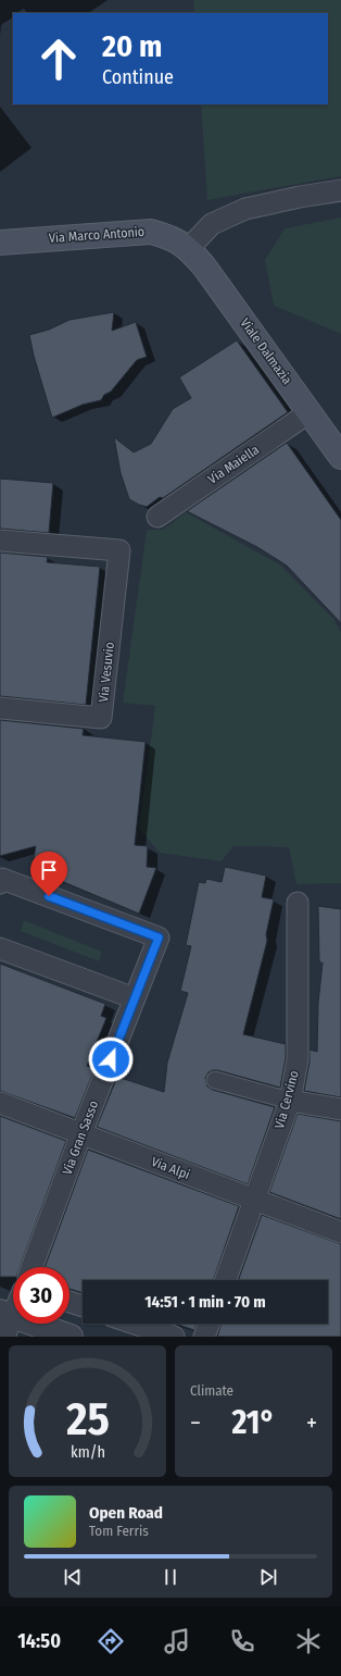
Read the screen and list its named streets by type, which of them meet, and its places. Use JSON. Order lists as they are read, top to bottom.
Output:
{
  "streets": {
    "main road": ["Via Marco Antonio", "Viale Dalmazia"],
    "street": [
      "Via Maiella",
      "Via Vesuvio",
      "Via Cervino",
      "Via Gran Sasso",
      "Via Alpi"
    ]
  },
  "crossings": [
    ["Via Marco Antonio", "Viale Dalmazia"],
    ["Viale Dalmazia", "Via Maiella"],
    ["Via Cervino", "Via Alpi"],
    ["Via Gran Sasso", "Via Alpi"]
  ],
  "page": {
    "turn": ["20 m", "Continue"],
    "limit": "30",
    "trip": "14:51 · 1 min · 70 m",
    "tile": "Climate",
    "heat": ["−", "21°", "+"],
    "song": ["Open Road", "Tom Ferris"],
    "tabs": "14:50",
    "gauge": ["25", "km/h"]
  }
}
